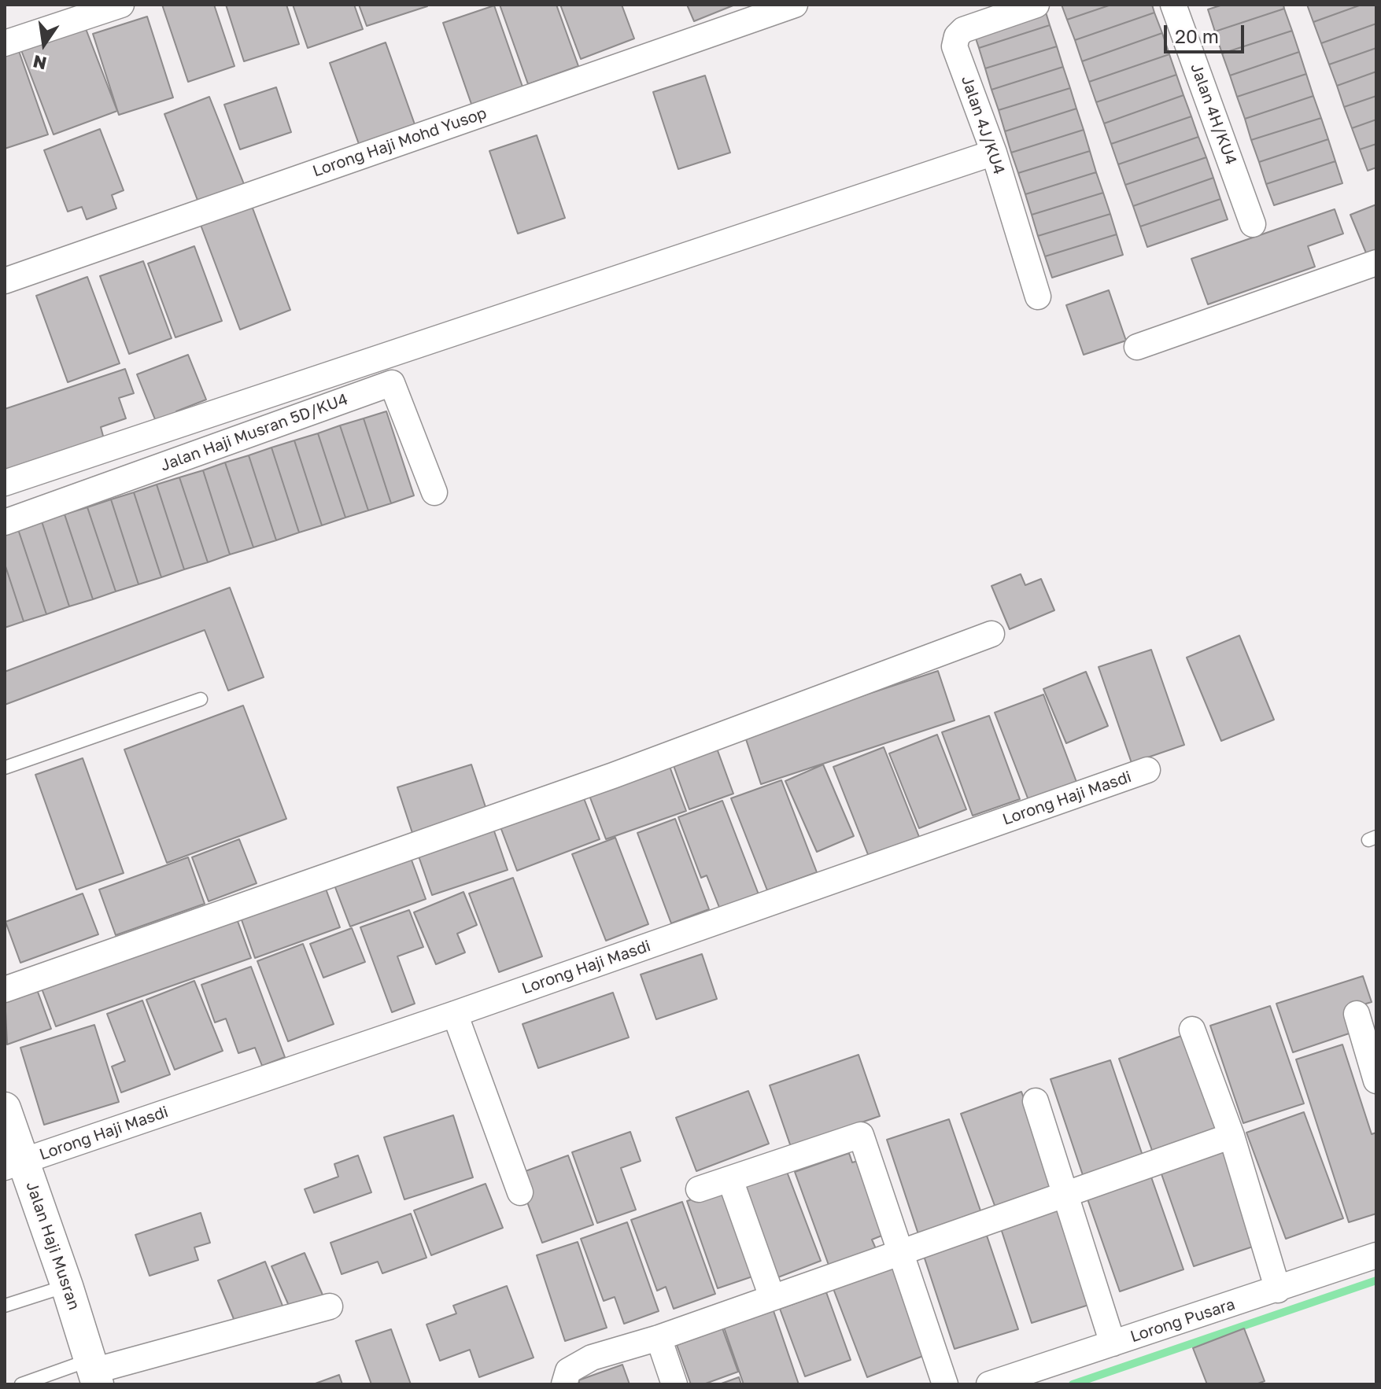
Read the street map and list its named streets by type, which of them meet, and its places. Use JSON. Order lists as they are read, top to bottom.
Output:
{
  "streets": {
    "street": [
      "Jalan 4H/KU4",
      "Jalan 4J/KU4",
      "Lorong Haji Mohd Yusop",
      "Jalan Haji Musran 5D/KU4",
      "Lorong Haji Masdi",
      "Jalan Haji Musran",
      "Lorong Pusara"
    ]
  },
  "crossings": [
    ["Lorong Haji Masdi", "Jalan Haji Musran"]
  ],
  "scale_bar": "20 m",
  "north": "bottom"
}
